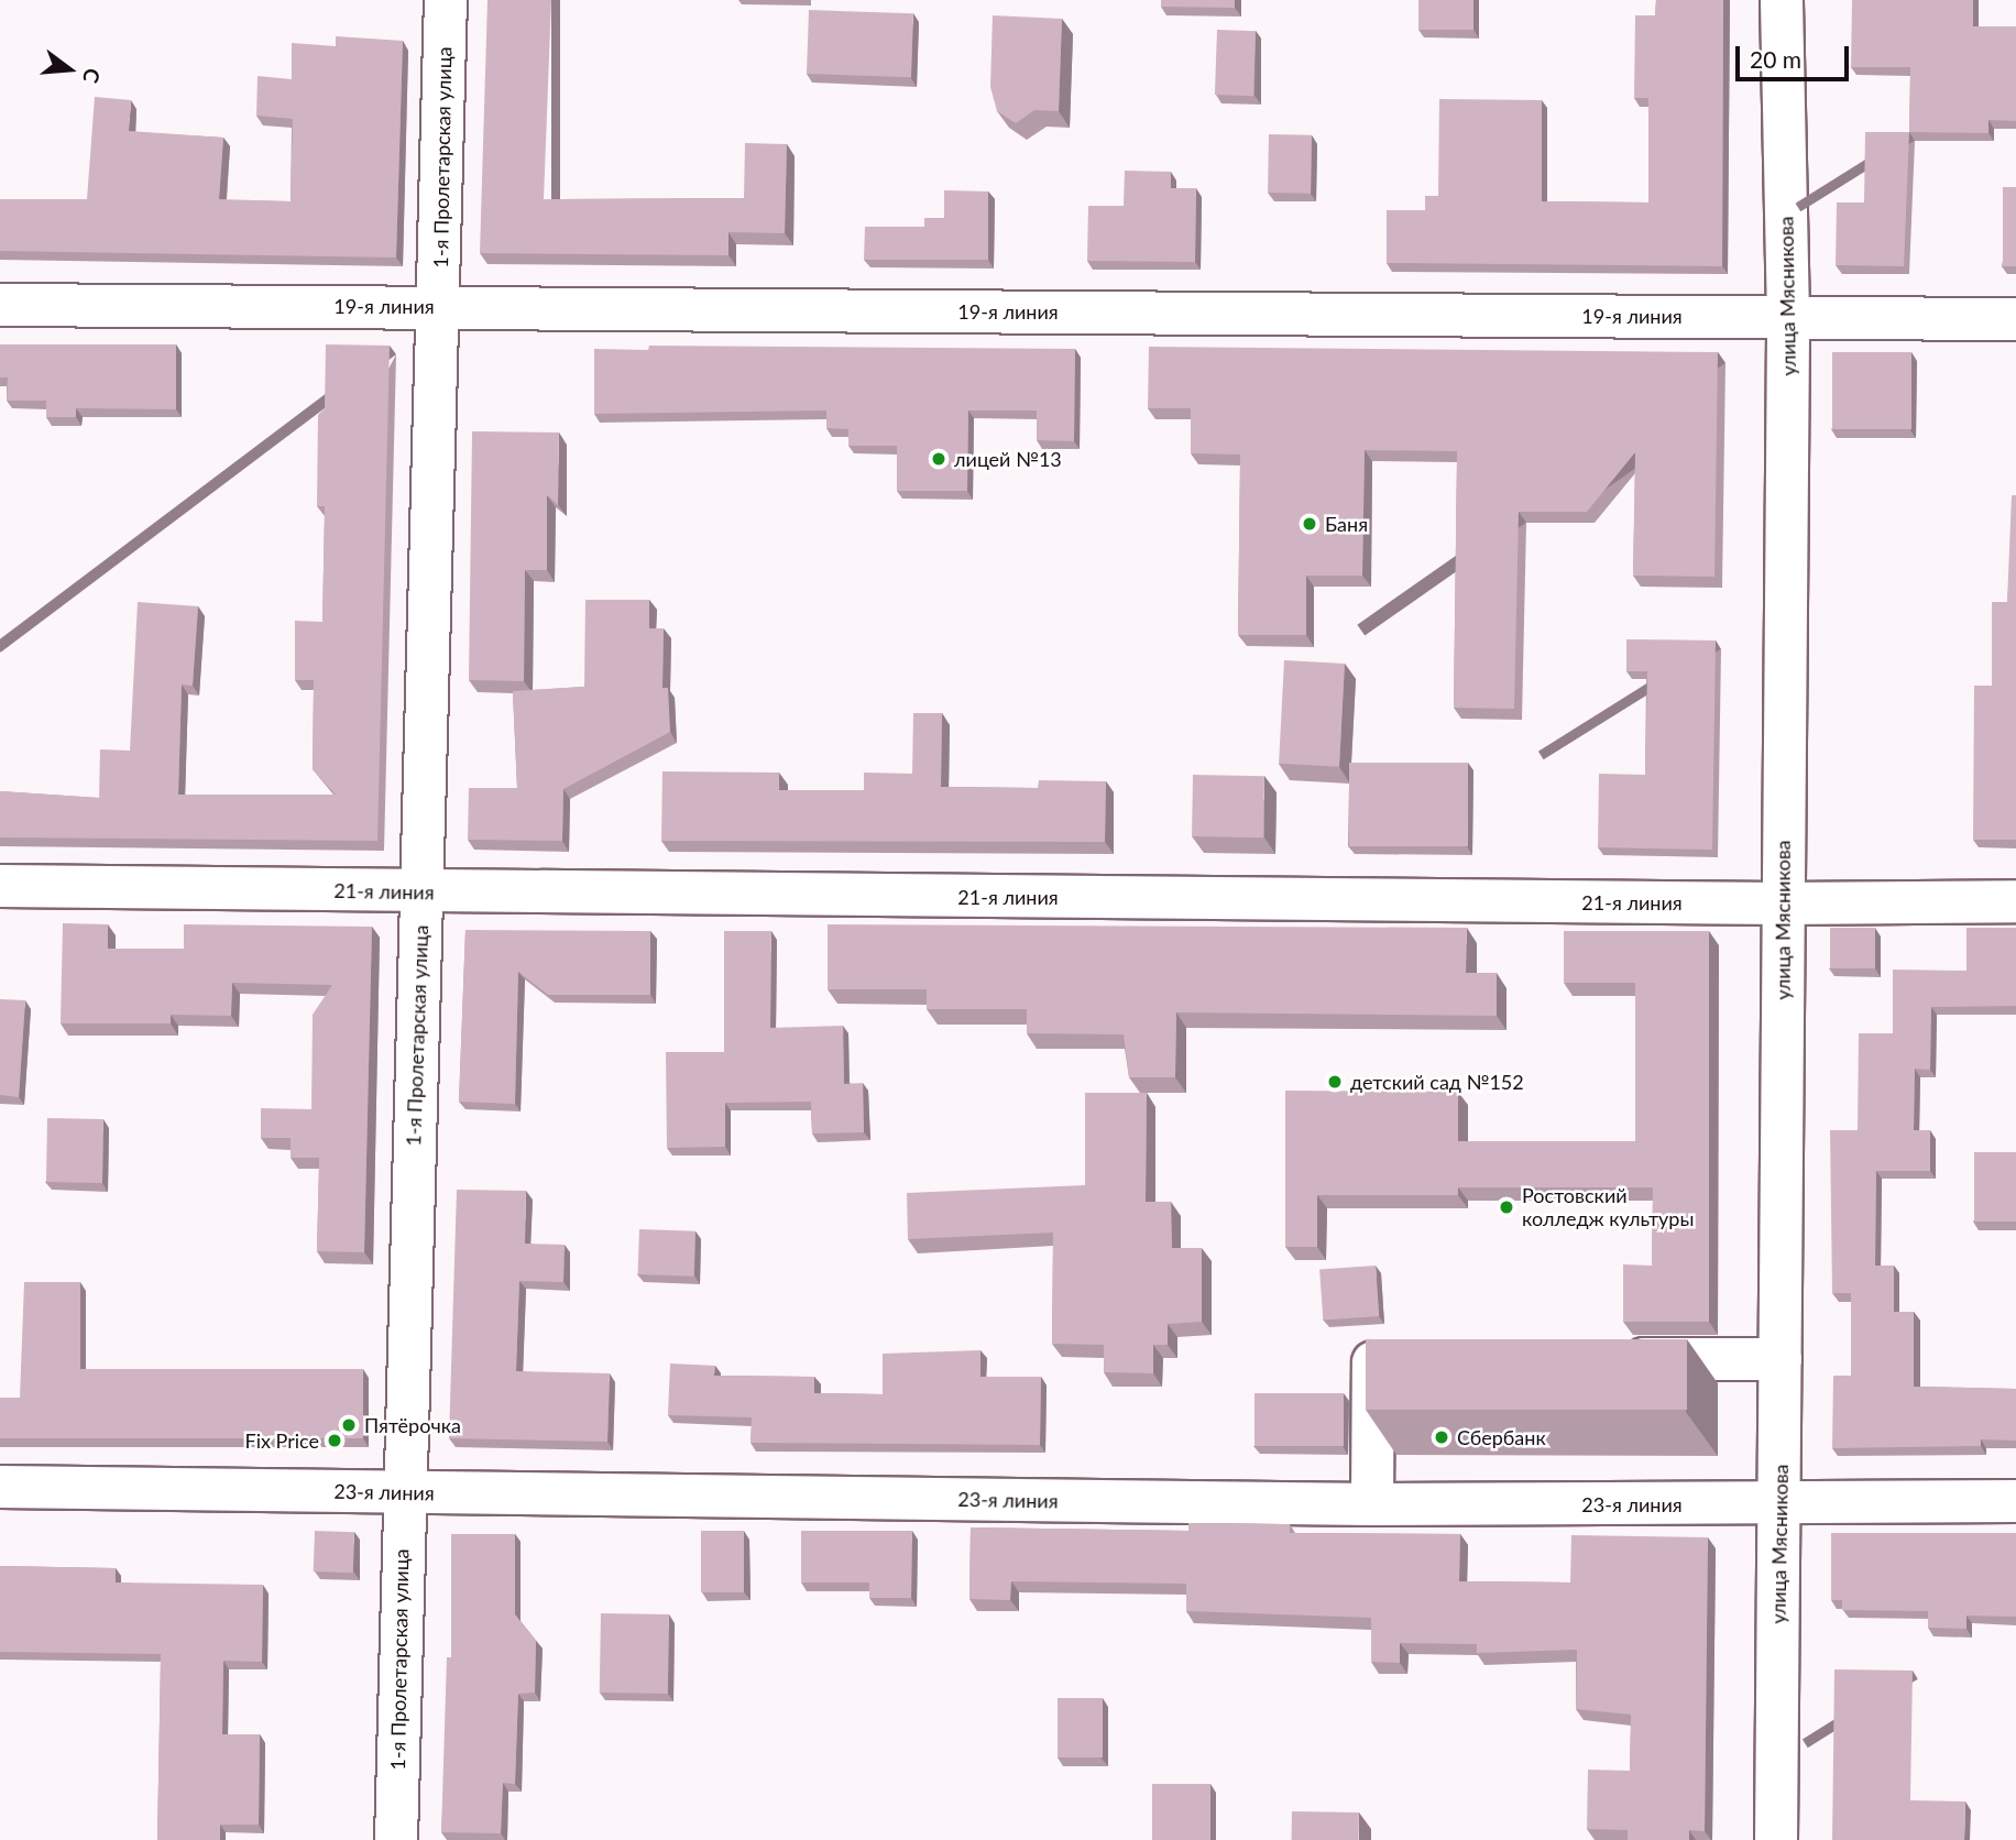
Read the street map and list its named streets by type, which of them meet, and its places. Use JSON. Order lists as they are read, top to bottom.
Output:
{
  "streets": {
    "street": [
      "1-я Пролетарская улица",
      "улица Мясникова",
      "19-я линия",
      "21-я линия",
      "23-я линия"
    ]
  },
  "crossings": [
    ["1-я Пролетарская улица", "19-я линия"],
    ["1-я Пролетарская улица", "21-я линия"],
    ["1-я Пролетарская улица", "23-я линия"],
    ["улица Мясникова", "19-я линия"],
    ["улица Мясникова", "21-я линия"],
    ["улица Мясникова", "23-я линия"]
  ],
  "places": [
    "лицей №13",
    "Баня",
    "детский сад №152",
    "Ростовский колледж культуры",
    "Пятёрочка",
    "Сбербанк",
    "Fix Price"
  ],
  "scale_bar": "20 m",
  "north": "right"
}
